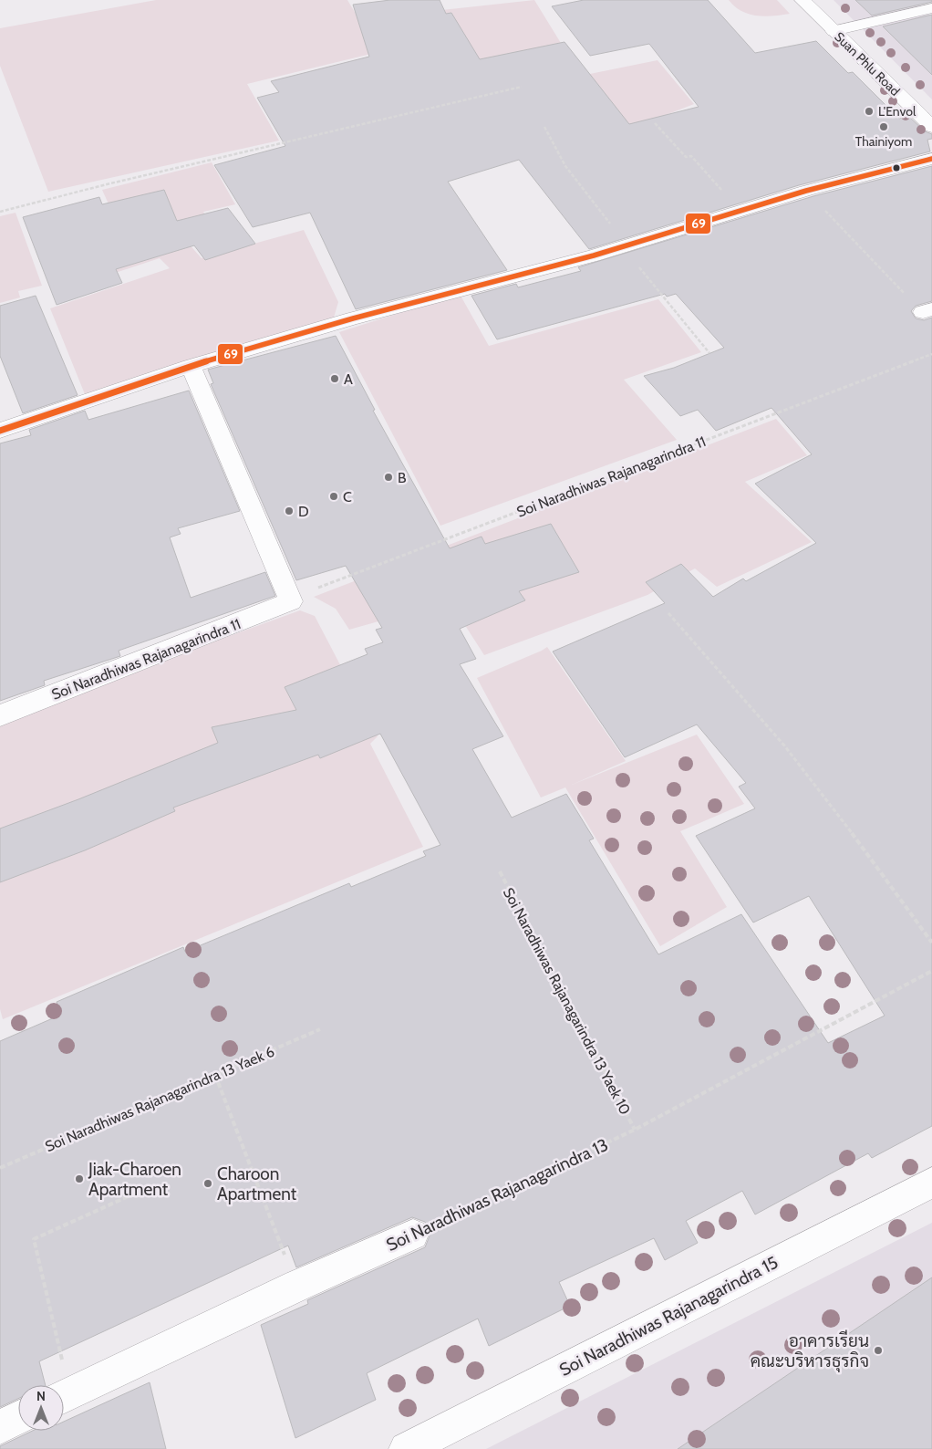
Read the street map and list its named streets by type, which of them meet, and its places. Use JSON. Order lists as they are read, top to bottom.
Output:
{
  "streets": {
    "street": [
      "Suan Phlu Road",
      "Soi Naradhiwas Rajanagarindra 11",
      "Soi Naradhiwas Rajanagarindra 13",
      "Soi Naradhiwas Rajanagarindra 15"
    ],
    "path": ["Soi Naradhiwas Rajanagarindra 13 Yaek 10", "Soi Naradhiwas Rajanagarindra 13 Yaek 6"]
  },
  "crossings": [
    ["Soi Naradhiwas Rajanagarindra 13 Yaek 10", "Soi Naradhiwas Rajanagarindra 13"]
  ],
  "places": [
    "L'Envol",
    "Thainiyom",
    "A",
    "B",
    "C",
    "D",
    "Jiak-Charoen Apartment",
    "Charoon Apartment",
    "อาคารเรียน คณะบริหารธุรกิจ"
  ],
  "lines": ["transit line 69"],
  "north": "top"
}
